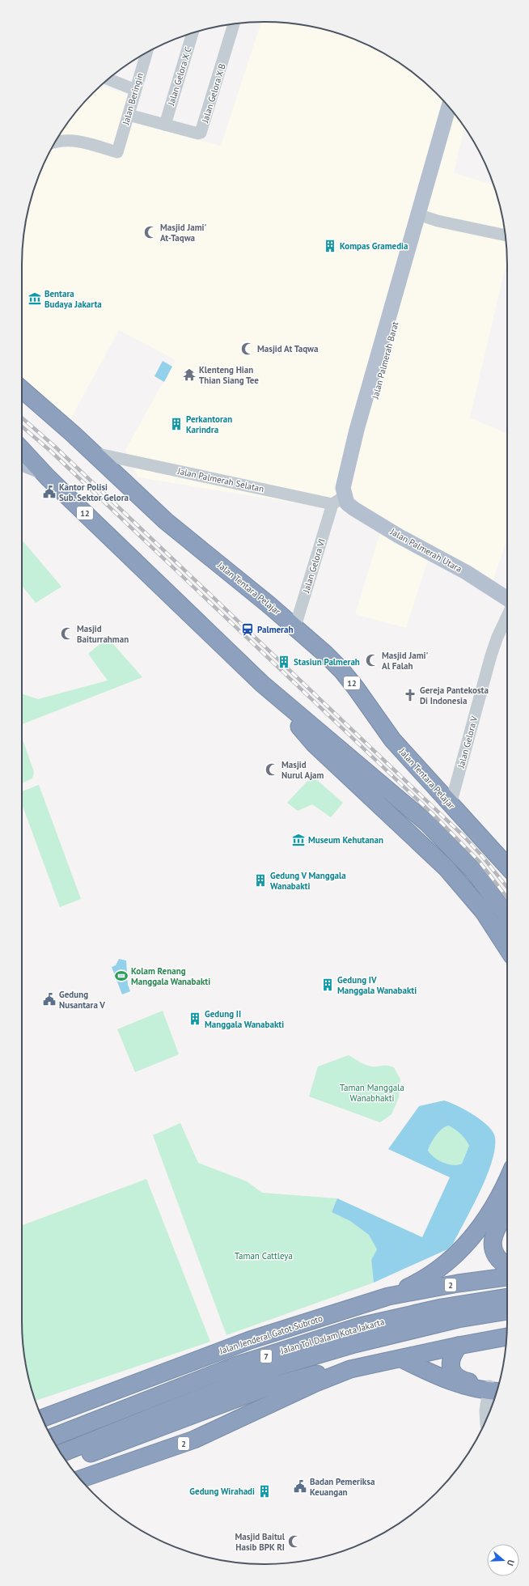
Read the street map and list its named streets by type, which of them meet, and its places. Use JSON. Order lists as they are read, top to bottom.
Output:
{
  "streets": {
    "highway": [
      "12",
      "Jalan Tentara Pelajar",
      "2",
      "Jalan Jenderal Gatot Subroto",
      "Jalan Tol Dalam Kota Jakarta",
      "7"
    ],
    "main road": ["Jalan Palmerah Barat", "Jalan Palmerah Utara"],
    "street": [
      "Jalan Gelora X C",
      "Jalan Gelora X B",
      "Jalan Beringin",
      "Jalan Palmerah Selatan",
      "Jalan Gelora VI",
      "Jalan Gelora V"
    ]
  },
  "crossings": [
    ["Jalan Gelora X C", "Jalan Gelora X B"],
    ["Jalan Gelora X B", "Jalan Beringin"],
    ["Jalan Palmerah Barat", "Jalan Palmerah Selatan"],
    ["Jalan Palmerah Barat", "Jalan Palmerah Utara"],
    ["Jalan Palmerah Barat", "Jalan Gelora VI"],
    ["Jalan Palmerah Selatan", "Jalan Palmerah Utara"],
    ["Jalan Palmerah Selatan", "Jalan Gelora VI"],
    ["Jalan Palmerah Selatan", "Jalan Tentara Pelajar"],
    ["Jalan Palmerah Utara", "Jalan Gelora VI"],
    ["Jalan Gelora VI", "Jalan Tentara Pelajar"],
    ["Jalan Tentara Pelajar", "Jalan Gelora V"]
  ],
  "parks": ["Taman Manggala Wanabhakti", "Taman Cattleya"],
  "places": {
    "mosque": [
      "Masjid Jami' At-Taqwa",
      "Masjid At Taqwa",
      "Masjid Baiturrahman",
      "Masjid Jami' Al Falah",
      "Masjid Nurul Ajam",
      "Masjid Baitul Hasib BPK RI"
    ],
    "building": [
      "Kompas Gramedia",
      "Perkantoran Karindra",
      "Stasiun Palmerah",
      "Gedung V Manggala Wanabakti",
      "Gedung IV Manggala Wanabakti",
      "Gedung II Manggala Wanabakti",
      "Gedung Wirahadi"
    ],
    "museum": ["Bentara Budaya Jakarta", "Museum Kehutanan"],
    "temple": ["Klenteng Hian Thian Siang Tee"],
    "public building": ["Kantor Polisi Sub. Sektor Gelora", "Gedung Nusantara V", "Badan Pemeriksa Keuangan"],
    "station": ["Palmerah"],
    "church": ["Gereja Pantekosta Di Indonesia"],
    "sports": ["Kolam Renang Manggala Wanabakti"]
  },
  "north": "right"
}
